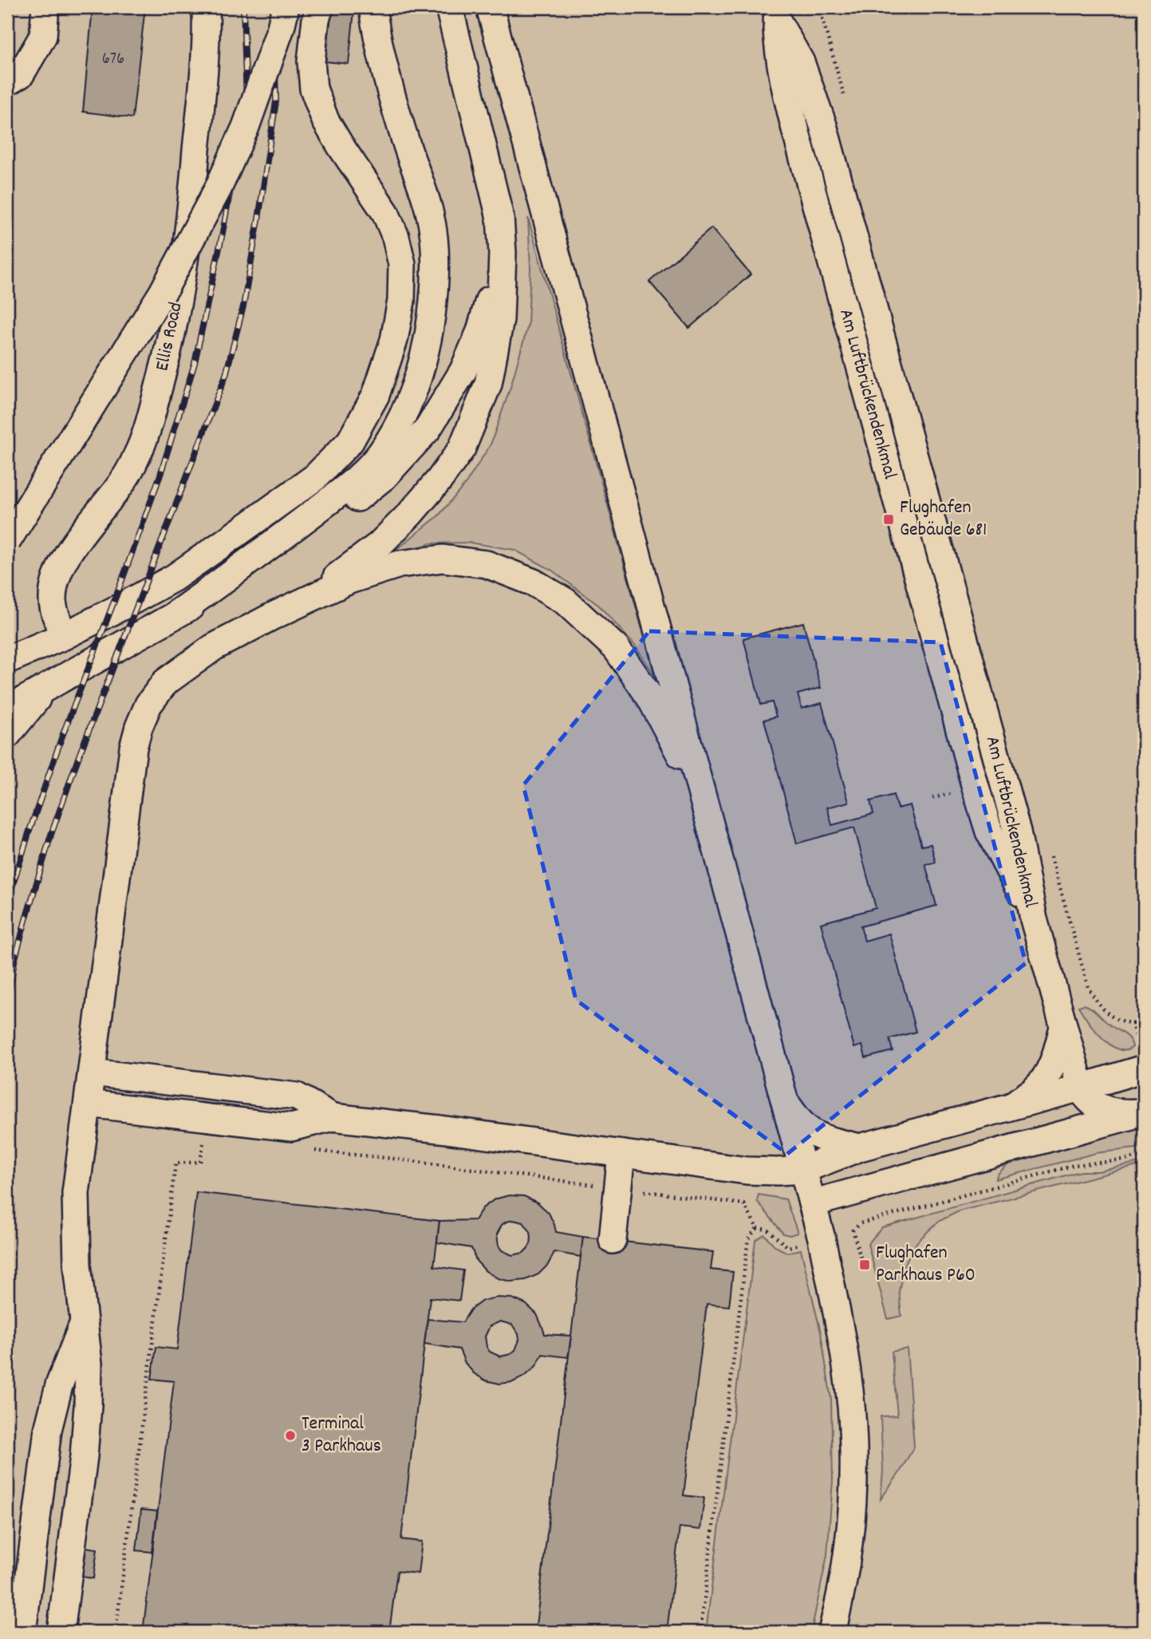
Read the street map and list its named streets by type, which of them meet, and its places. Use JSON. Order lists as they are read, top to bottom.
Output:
{
  "streets": {
    "street": ["Ellis Road", "Am Luftbrückendenkmal"]
  },
  "places": {
    "transit": ["Flughafen Gebäude 681", "Flughafen Parkhaus P60"],
    "other": ["Terminal 3 Parkhaus"]
  },
  "house_numbers": ["676"]
}
